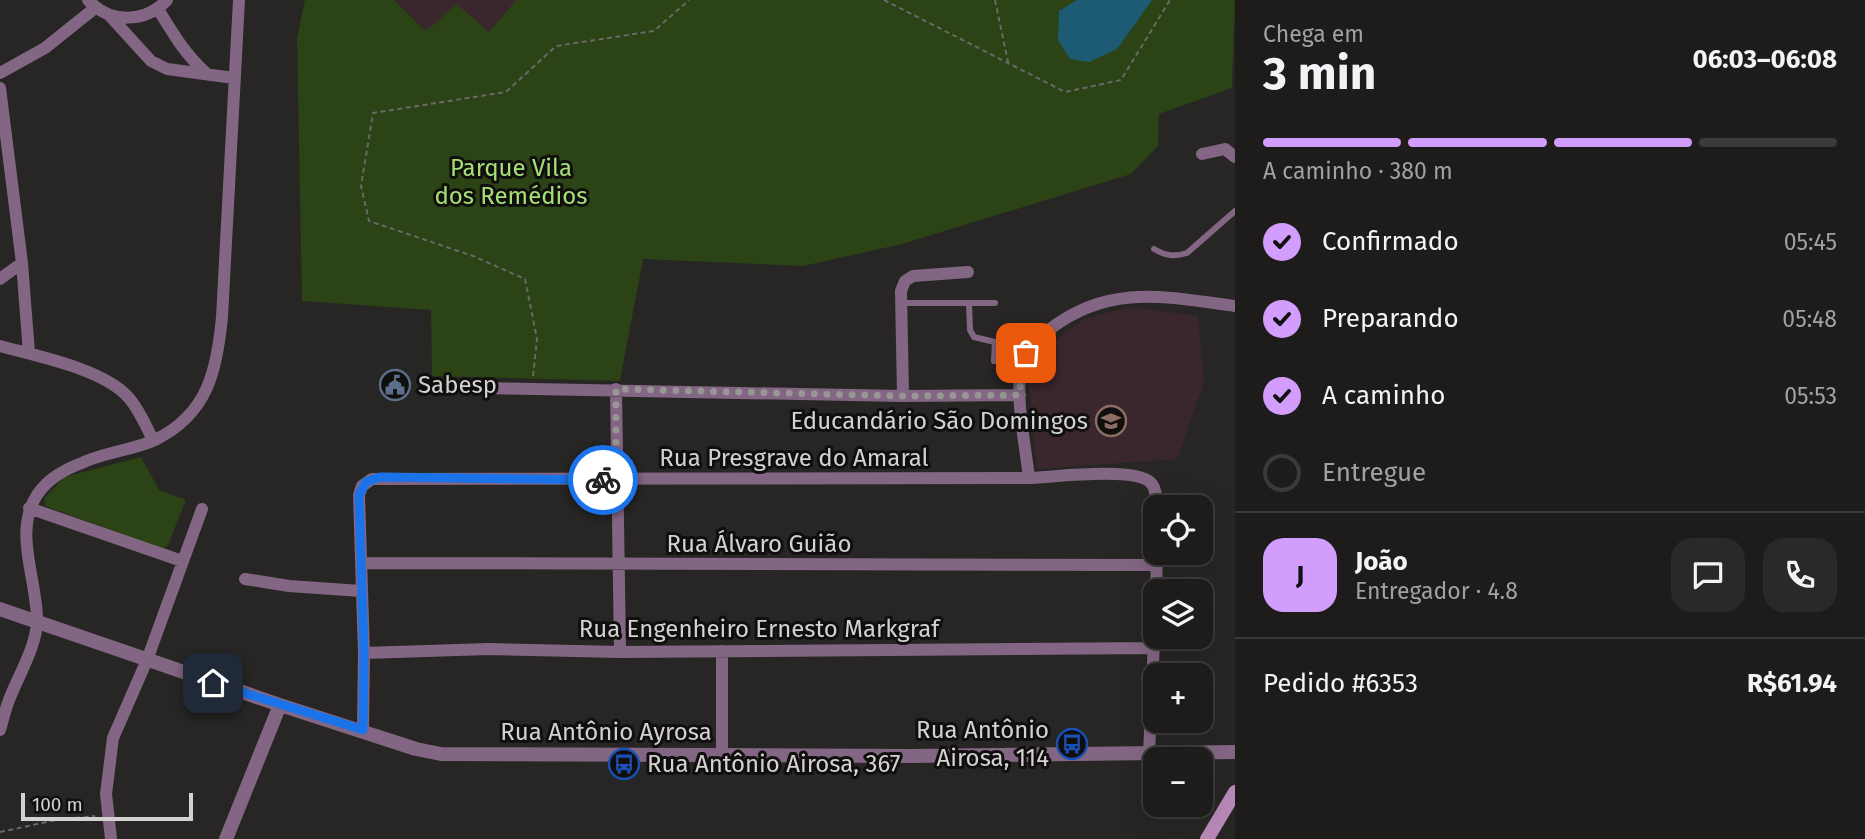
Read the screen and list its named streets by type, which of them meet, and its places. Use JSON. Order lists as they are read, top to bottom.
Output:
{
  "streets": {
    "street": [
      "Rua Presgrave do Amaral",
      "Rua Álvaro Guião",
      "Rua Engenheiro Ernesto Markgraf",
      "Rua Antônio Ayrosa"
    ]
  },
  "crossings": [
    ["Rua Presgrave do Amaral", "Rua Álvaro Guião"],
    ["Rua Presgrave do Amaral", "Rua Engenheiro Ernesto Markgraf"],
    ["Rua Presgrave do Amaral", "Rua Antônio Ayrosa"]
  ],
  "parks": ["Parque Vila dos Remédios"],
  "places": {
    "public building": ["Sabesp"],
    "school or university": ["Educandário São Domingos"],
    "bus stop": ["Rua Antônio Airosa, 114", "Rua Antônio Airosa, 367"]
  },
  "scale_bar": "100 m",
  "page": {
    "heading": ["3 min", "Chega em", "06:03–06:08"],
    "panel": [
      "João",
      "Entregador · 4.8",
      "Pedido #6353",
      "R$61.94"
    ],
    "bar": "A caminho · 380 m",
    "list": [
      ["Confirmado", "05:45"],
      ["Preparando", "05:48"],
      ["A caminho", "05:53"],
      "Entregue"
    ],
    "map_buttons": ["+", "−"],
    "round": "J",
    "scale": "100 m"
  }
}
